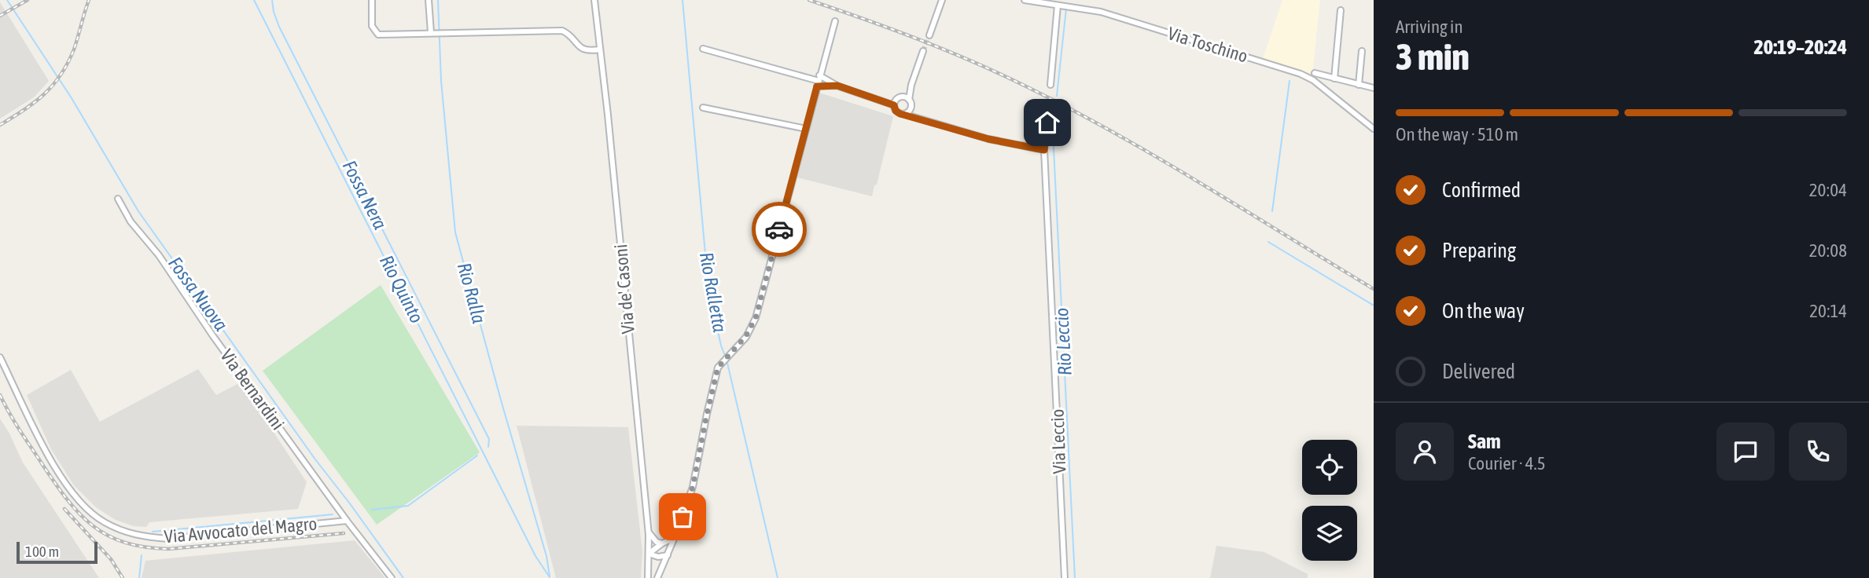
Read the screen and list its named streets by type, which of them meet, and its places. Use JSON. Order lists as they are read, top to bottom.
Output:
{
  "streets": {
    "street": [
      "Via Toschino",
      "Via de' Casoni",
      "Via Bernardini",
      "Via Leccio",
      "Via Avvocato del Magro"
    ]
  },
  "crossings": [
    ["Via Bernardini", "Via Avvocato del Magro"]
  ],
  "water": [
    "Fossa Nera",
    "Rio Quinto",
    "Rio Ralletta",
    "Rio Ralla",
    "Fossa Nuova",
    "Rio Leccio"
  ],
  "scale_bar": "100 m",
  "page": {
    "heading": ["3 min", "Arriving in", "20:19–20:24"],
    "panel": ["Sam", "Courier · 4.5"],
    "bar": "On the way · 510 m",
    "list": [
      ["Confirmed", "20:04"],
      ["Preparing", "20:08"],
      ["On the way", "20:14"],
      "Delivered"
    ],
    "scale": "100 m"
  }
}
